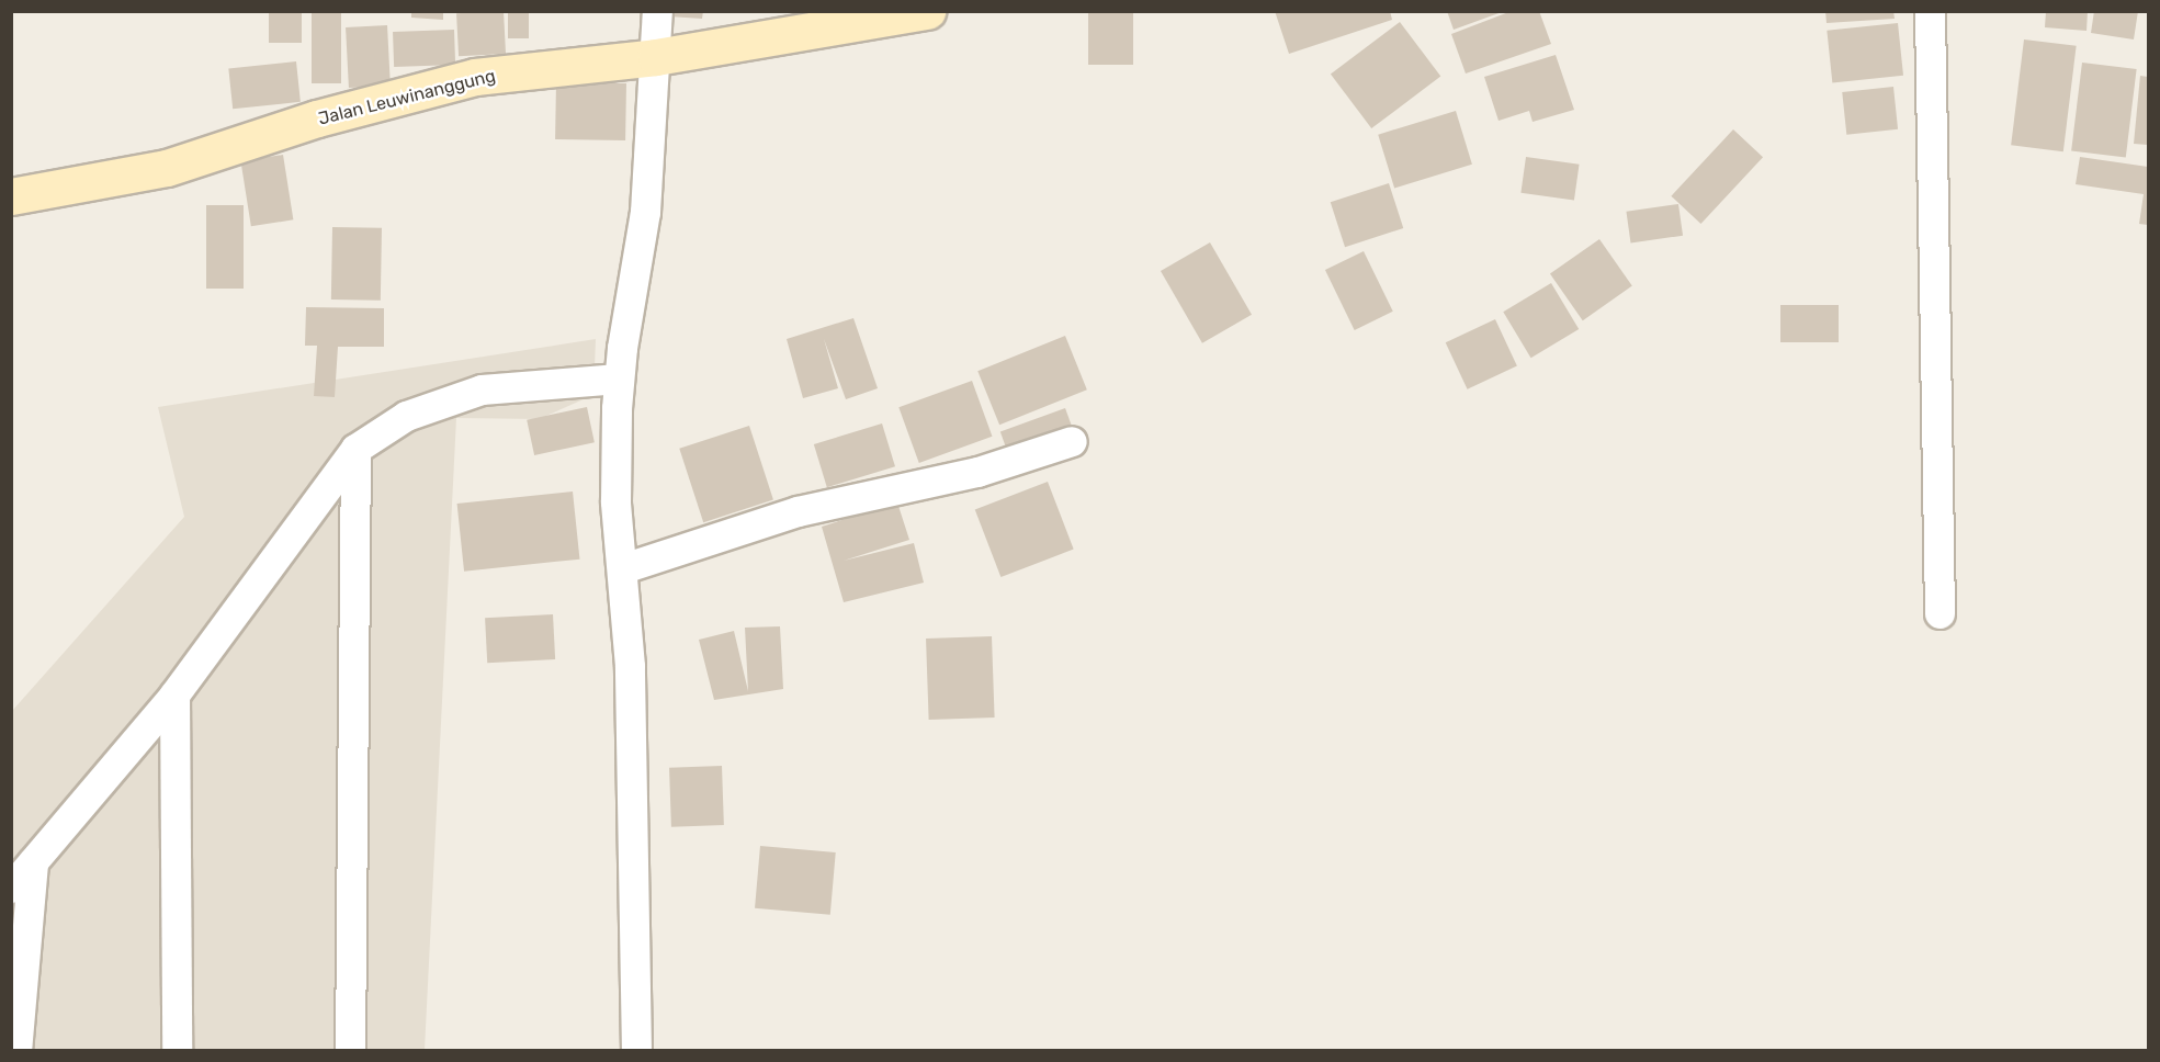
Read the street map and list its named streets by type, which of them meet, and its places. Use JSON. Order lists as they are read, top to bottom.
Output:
{
  "streets": {
    "main road": ["Jalan Leuwinanggung"]
  }
}
